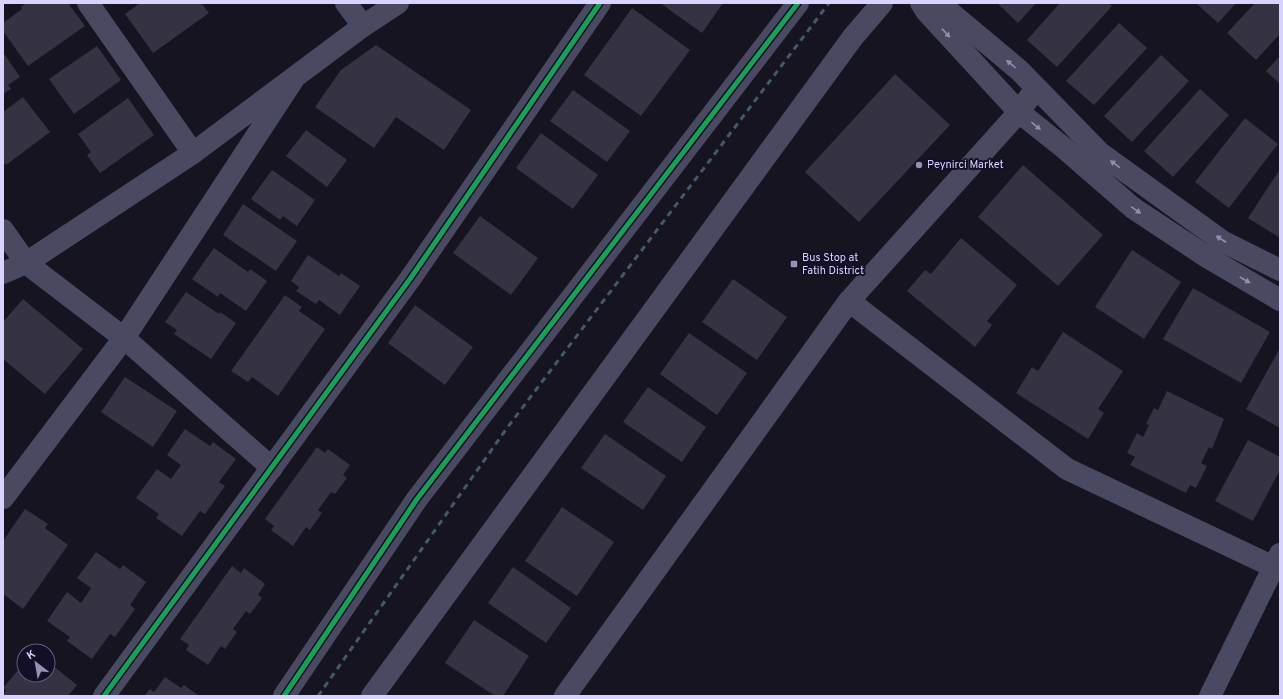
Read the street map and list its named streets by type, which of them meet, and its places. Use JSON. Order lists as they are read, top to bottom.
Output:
{
  "places": {
    "other": ["Peynirci Market"],
    "transit": ["Bus Stop at Fatih District"]
  },
  "north": "top left"
}
